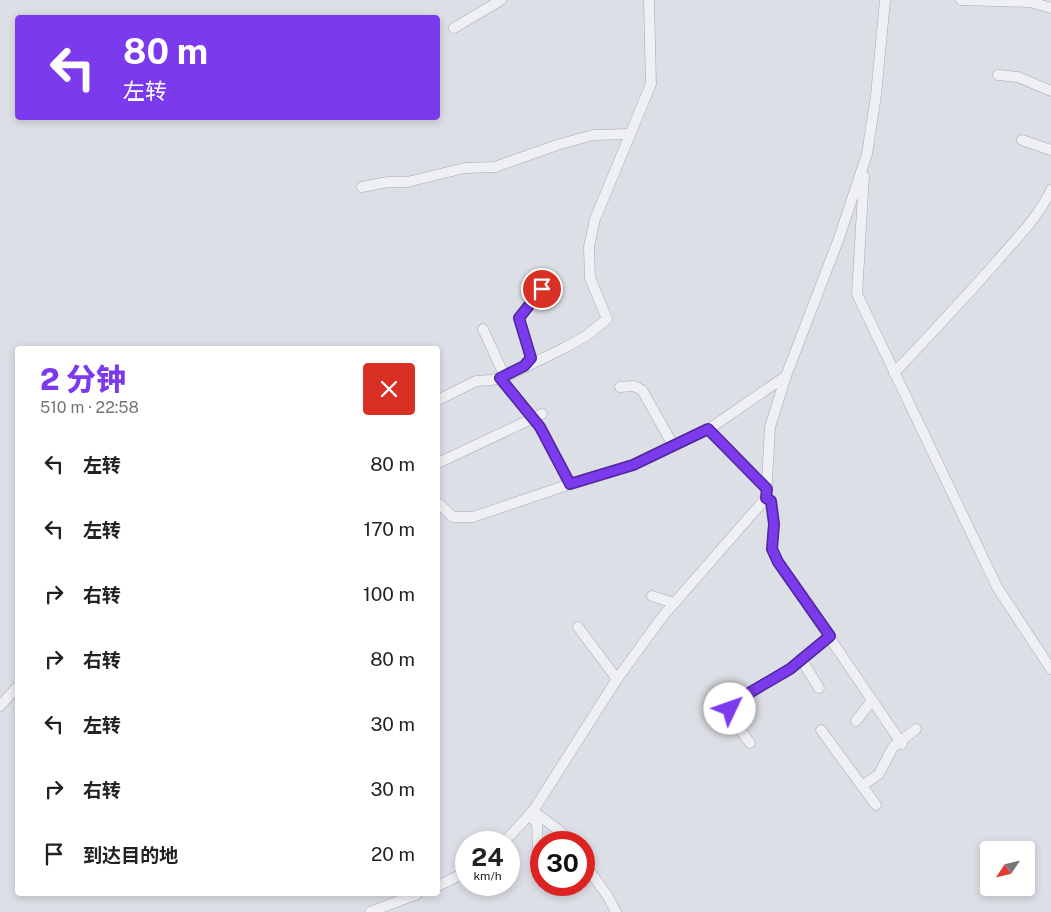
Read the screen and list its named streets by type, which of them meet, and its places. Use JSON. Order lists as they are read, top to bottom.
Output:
{
  "north": "bottom left",
  "page": {
    "turn": ["80 m", "左转"],
    "heading": ["2 分钟", "510 m · 22:58"],
    "list": [
      {
        "name": "左转",
        "value": "80 m"
      },
      {
        "name": "左转",
        "value": "170 m"
      },
      {
        "name": "右转",
        "value": "100 m"
      },
      {
        "name": "右转",
        "value": "80 m"
      },
      {
        "name": "左转",
        "value": "30 m"
      },
      {
        "name": "右转",
        "value": "30 m"
      },
      {
        "name": "到达目的地",
        "value": "20 m"
      }
    ],
    "speed": "24 km/h",
    "limit": "30"
  }
}
